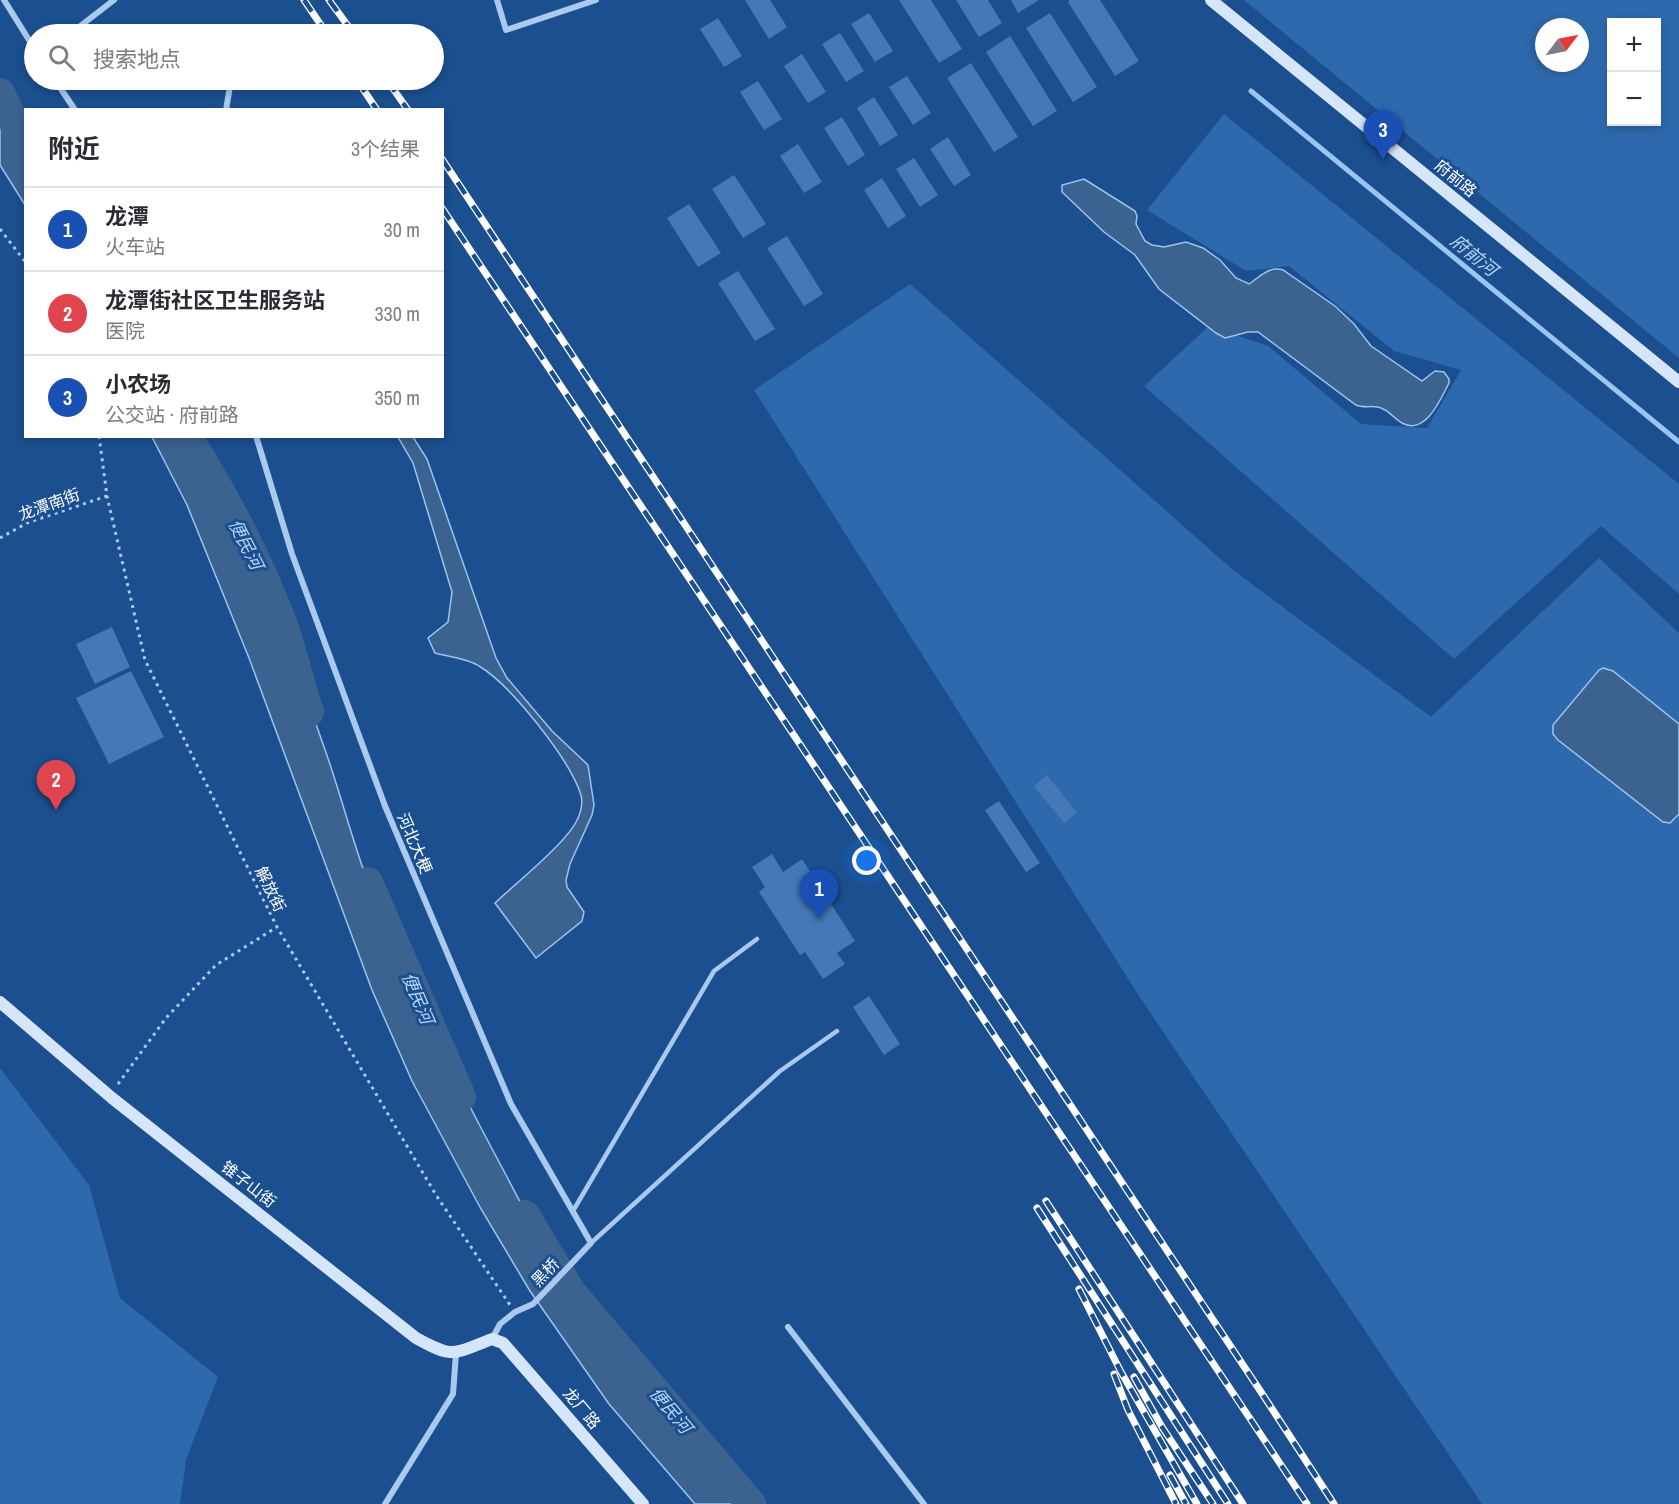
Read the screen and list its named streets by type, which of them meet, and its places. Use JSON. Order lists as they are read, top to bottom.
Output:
{
  "streets": {
    "street": [
      "府前路",
      "河北大梗",
      "锥子山街",
      "黑桥",
      "龙厂路"
    ],
    "path": ["龙潭南街", "解放街"]
  },
  "crossings": [
    ["龙潭南街", "解放街"],
    ["河北大梗", "黑桥"],
    ["解放街", "黑桥"]
  ],
  "water": ["府前河", "便民河"],
  "north": "top right",
  "page": {
    "map_buttons": ["+", "−"],
    "search": "搜索地点",
    "heading": ["附近", "3个结果"],
    "pins": ["3", "2", "1"],
    "list": [
      {
        "mark": "1",
        "name": "龙潭",
        "note": "火车站",
        "value": "30 m"
      },
      {
        "mark": "2",
        "name": "龙潭街社区卫生服务站",
        "note": "医院",
        "value": "330 m"
      },
      {
        "mark": "3",
        "name": "小农场",
        "note": "公交站 · 府前路",
        "value": "350 m"
      }
    ]
  }
}
